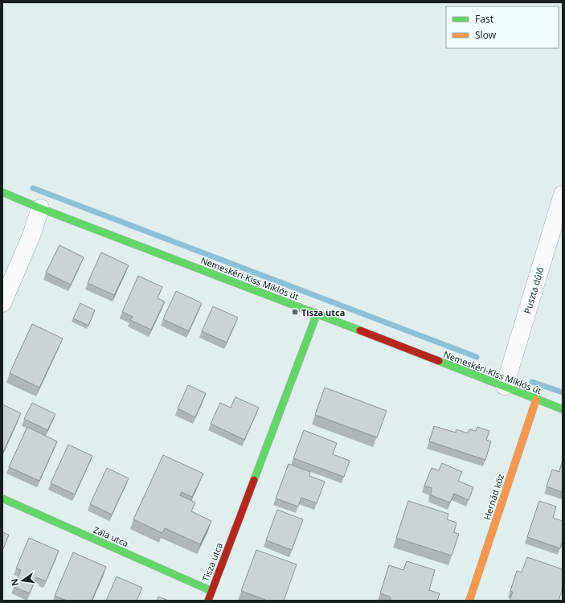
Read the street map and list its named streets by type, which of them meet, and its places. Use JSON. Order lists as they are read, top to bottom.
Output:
{
  "streets": {
    "street": [
      "Nemeskéri-Kiss Miklós út",
      "Puszta dűlő",
      "Hernád köz",
      "Zala utca",
      "Tisza utca"
    ]
  },
  "crossings": [
    ["Nemeskéri-Kiss Miklós út", "Puszta dűlő"],
    ["Nemeskéri-Kiss Miklós út", "Hernád köz"],
    ["Nemeskéri-Kiss Miklós út", "Tisza utca"],
    ["Zala utca", "Tisza utca"]
  ],
  "places": {
    "transit": ["Tisza utca"]
  },
  "legend": ["Fast", "Slow"],
  "north": "left"
}
